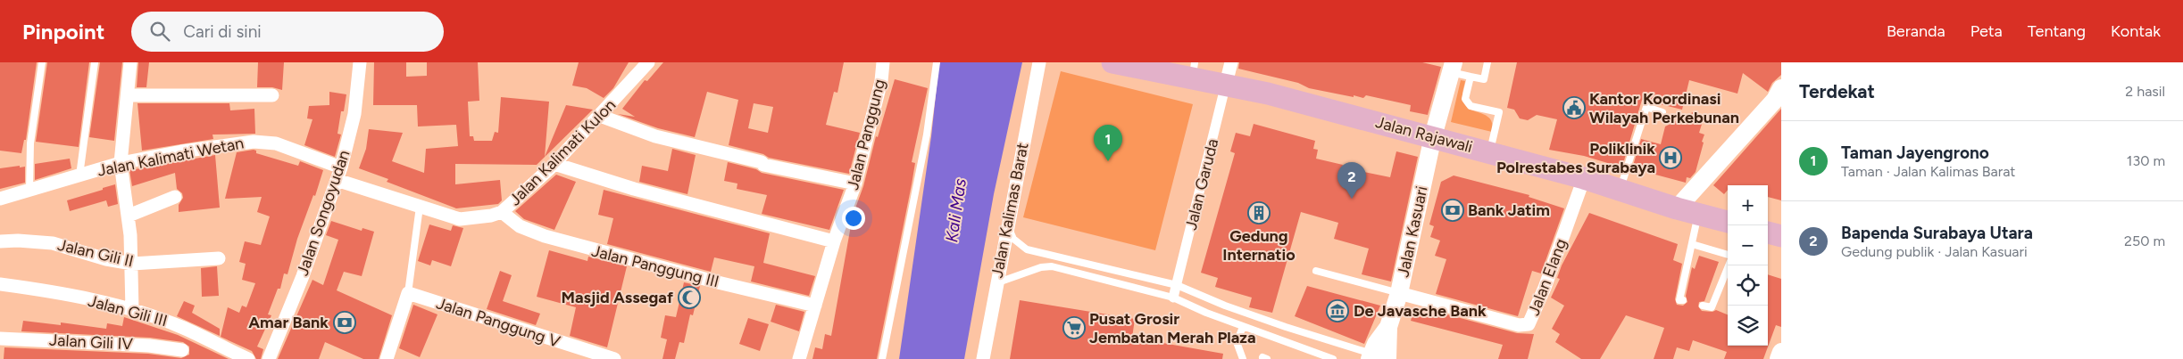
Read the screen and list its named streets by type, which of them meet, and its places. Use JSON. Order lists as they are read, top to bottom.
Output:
{
  "streets": {
    "main road": ["Jalan Rajawali"],
    "street": [
      "Jalan Panggung",
      "Jalan Kalimati Kulon",
      "Jalan Kalimati Wetan",
      "Jalan Garuda",
      "Jalan Kalimas Barat",
      "Jalan Songoyudan",
      "Jalan Kasuari",
      "Jalan Gili II",
      "Jalan Panggung III",
      "Jalan Elang",
      "Jalan Gili III",
      "Jalan Panggung V",
      "Jalan Gili IV"
    ]
  },
  "crossings": [
    ["Jalan Panggung", "Jalan Panggung III"],
    ["Jalan Rajawali", "Jalan Garuda"],
    ["Jalan Rajawali", "Jalan Kasuari"],
    ["Jalan Rajawali", "Jalan Elang"],
    ["Jalan Kalimati Kulon", "Jalan Kalimati Wetan"],
    ["Jalan Kalimati Kulon", "Jalan Songoyudan"],
    ["Jalan Kalimati Kulon", "Jalan Panggung III"],
    ["Jalan Kalimati Wetan", "Jalan Songoyudan"],
    ["Jalan Kasuari", "Jalan Elang"]
  ],
  "water": ["Kali Mas"],
  "places": {
    "public building": ["Kantor Koordinasi Wilayah Perkebunan"],
    "hospital": ["Poliklinik Polrestabes Surabaya"],
    "bank": ["Bank Jatim", "Amar Bank"],
    "building": ["Gedung Internatio"],
    "mosque": ["Masjid Assegaf"],
    "museum": ["De Javasche Bank"],
    "supermarket": ["Pusat Grosir Jembatan Merah Plaza"]
  },
  "page": {
    "header": "Pinpoint",
    "search": "Cari di sini",
    "nav": [
      "Beranda",
      "Peta",
      "Tentang",
      "Kontak"
    ],
    "heading": ["Terdekat", "2 hasil"],
    "list": [
      {
        "mark": "1",
        "name": "Taman Jayengrono",
        "note": "Taman · Jalan Kalimas Barat",
        "value": "130 m"
      },
      {
        "mark": "2",
        "name": "Bapenda Surabaya Utara",
        "note": "Gedung publik · Jalan Kasuari",
        "value": "250 m"
      }
    ],
    "pins": ["1", "2"],
    "map_buttons": ["+", "−"]
  }
}
